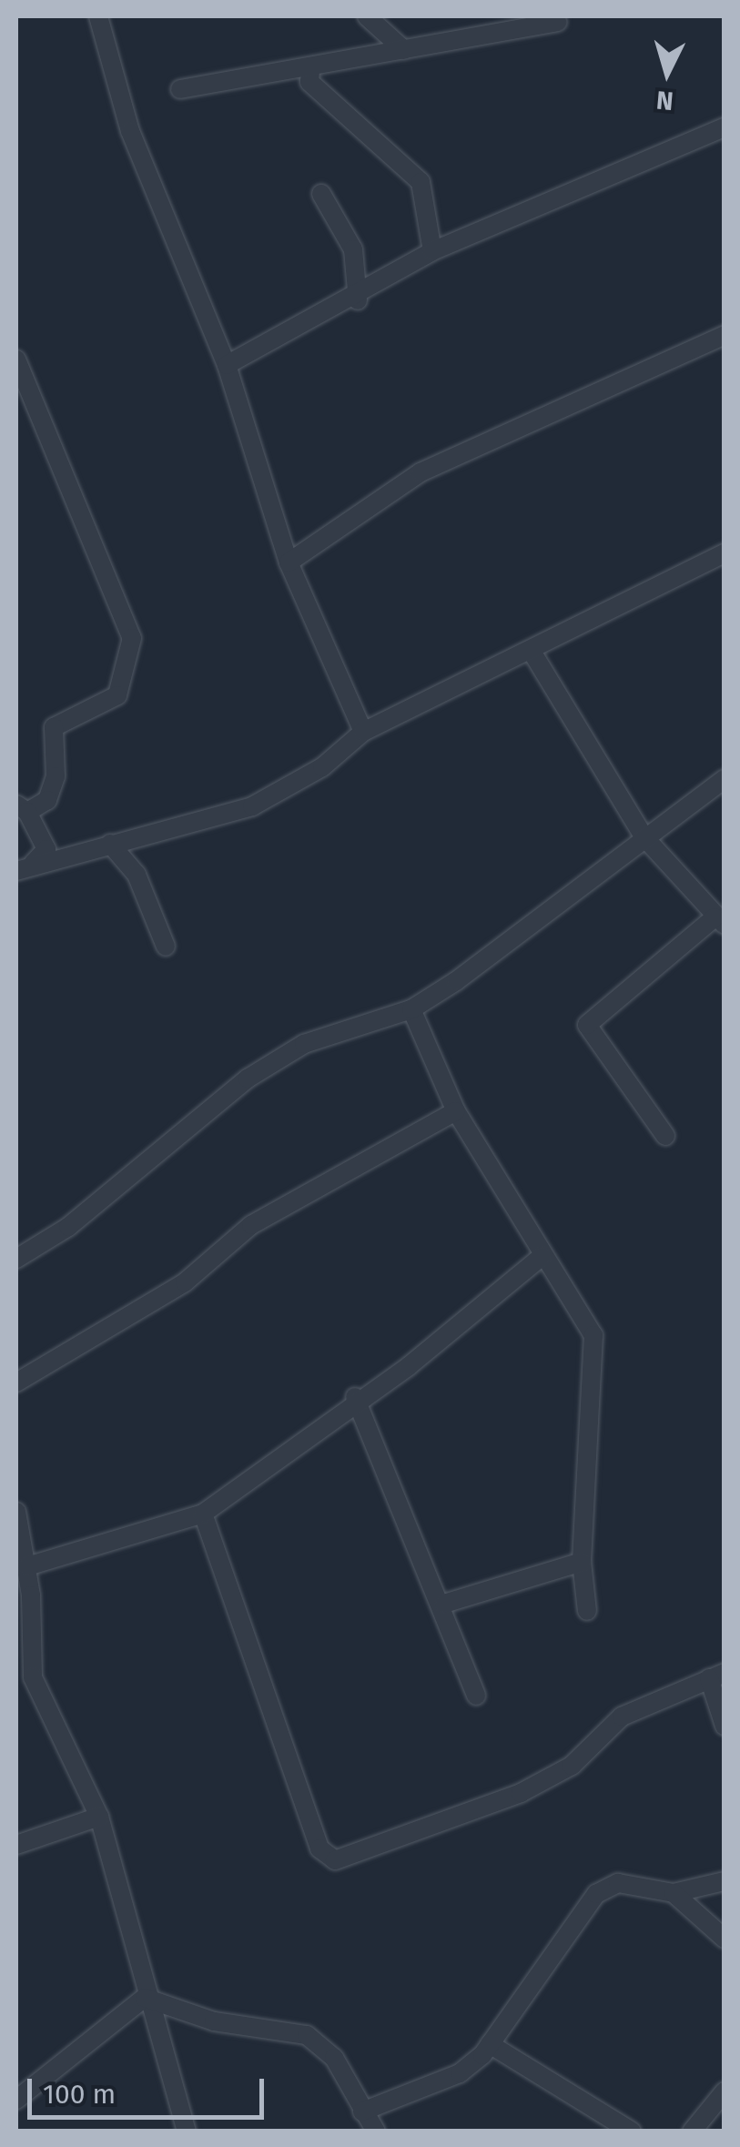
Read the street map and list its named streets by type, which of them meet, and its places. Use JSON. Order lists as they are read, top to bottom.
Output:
{
  "scale_bar": "100 m",
  "north": "bottom"
}
